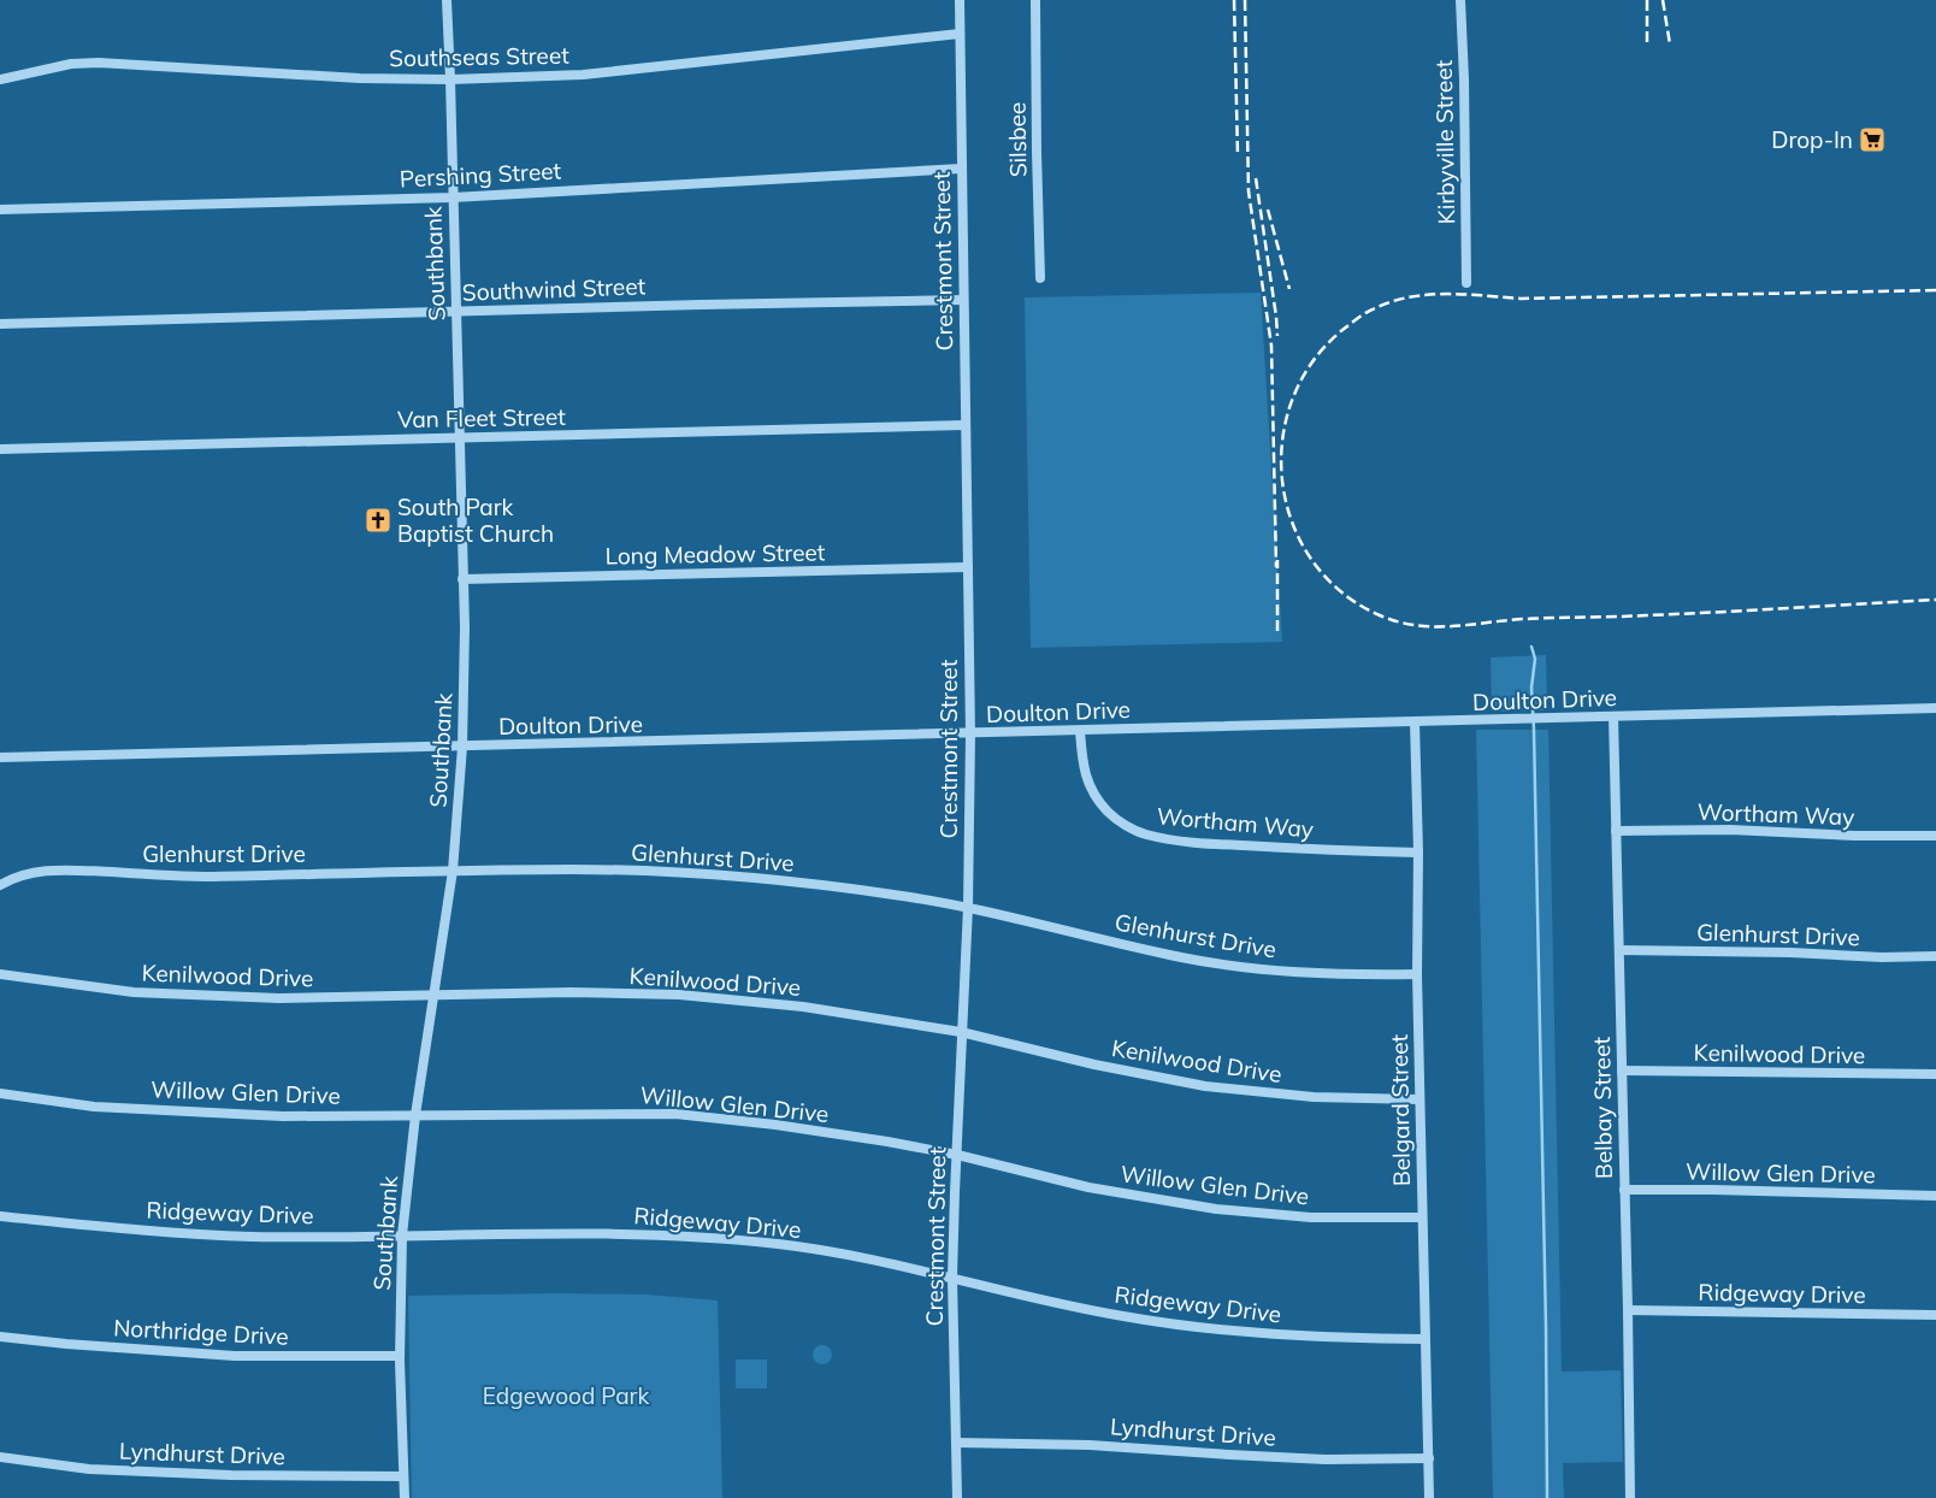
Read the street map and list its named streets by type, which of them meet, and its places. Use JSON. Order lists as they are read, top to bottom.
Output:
{
  "streets": {
    "street": [
      "Southseas Street",
      "Silsbee",
      "Kirbyville Street",
      "Pershing Street",
      "Crestmont Street",
      "Southbank",
      "Southwind Street",
      "Van Fleet Street",
      "Long Meadow Street",
      "Doulton Drive",
      "Wortham Way",
      "Glenhurst Drive",
      "Kenilwood Drive",
      "Willow Glen Drive",
      "Belbay Street",
      "Belgard Street",
      "Ridgeway Drive",
      "Northridge Drive",
      "Lyndhurst Drive"
    ]
  },
  "crossings": [
    ["Southseas Street", "Crestmont Street"],
    ["Southseas Street", "Southbank"],
    ["Pershing Street", "Crestmont Street"],
    ["Pershing Street", "Southbank"],
    ["Crestmont Street", "Southwind Street"],
    ["Crestmont Street", "Van Fleet Street"],
    ["Crestmont Street", "Long Meadow Street"],
    ["Crestmont Street", "Doulton Drive"],
    ["Crestmont Street", "Glenhurst Drive"],
    ["Crestmont Street", "Kenilwood Drive"],
    ["Crestmont Street", "Willow Glen Drive"],
    ["Crestmont Street", "Ridgeway Drive"],
    ["Crestmont Street", "Lyndhurst Drive"],
    ["Southbank", "Southwind Street"],
    ["Southbank", "Van Fleet Street"],
    ["Southbank", "Long Meadow Street"],
    ["Southbank", "Doulton Drive"],
    ["Southbank", "Glenhurst Drive"],
    ["Southbank", "Kenilwood Drive"],
    ["Southbank", "Willow Glen Drive"],
    ["Southbank", "Ridgeway Drive"],
    ["Southbank", "Northridge Drive"],
    ["Southbank", "Lyndhurst Drive"],
    ["Doulton Drive", "Wortham Way"],
    ["Doulton Drive", "Belbay Street"],
    ["Doulton Drive", "Belgard Street"],
    ["Wortham Way", "Belbay Street"],
    ["Wortham Way", "Belgard Street"],
    ["Glenhurst Drive", "Belbay Street"],
    ["Glenhurst Drive", "Belgard Street"],
    ["Kenilwood Drive", "Belbay Street"],
    ["Kenilwood Drive", "Belgard Street"],
    ["Willow Glen Drive", "Belbay Street"],
    ["Willow Glen Drive", "Belgard Street"],
    ["Belbay Street", "Ridgeway Drive"],
    ["Belgard Street", "Ridgeway Drive"],
    ["Belgard Street", "Lyndhurst Drive"]
  ],
  "parks": ["Edgewood Park"],
  "places": {
    "supermarket": ["Drop-In"],
    "church": ["South Park Baptist Church"]
  }
}
